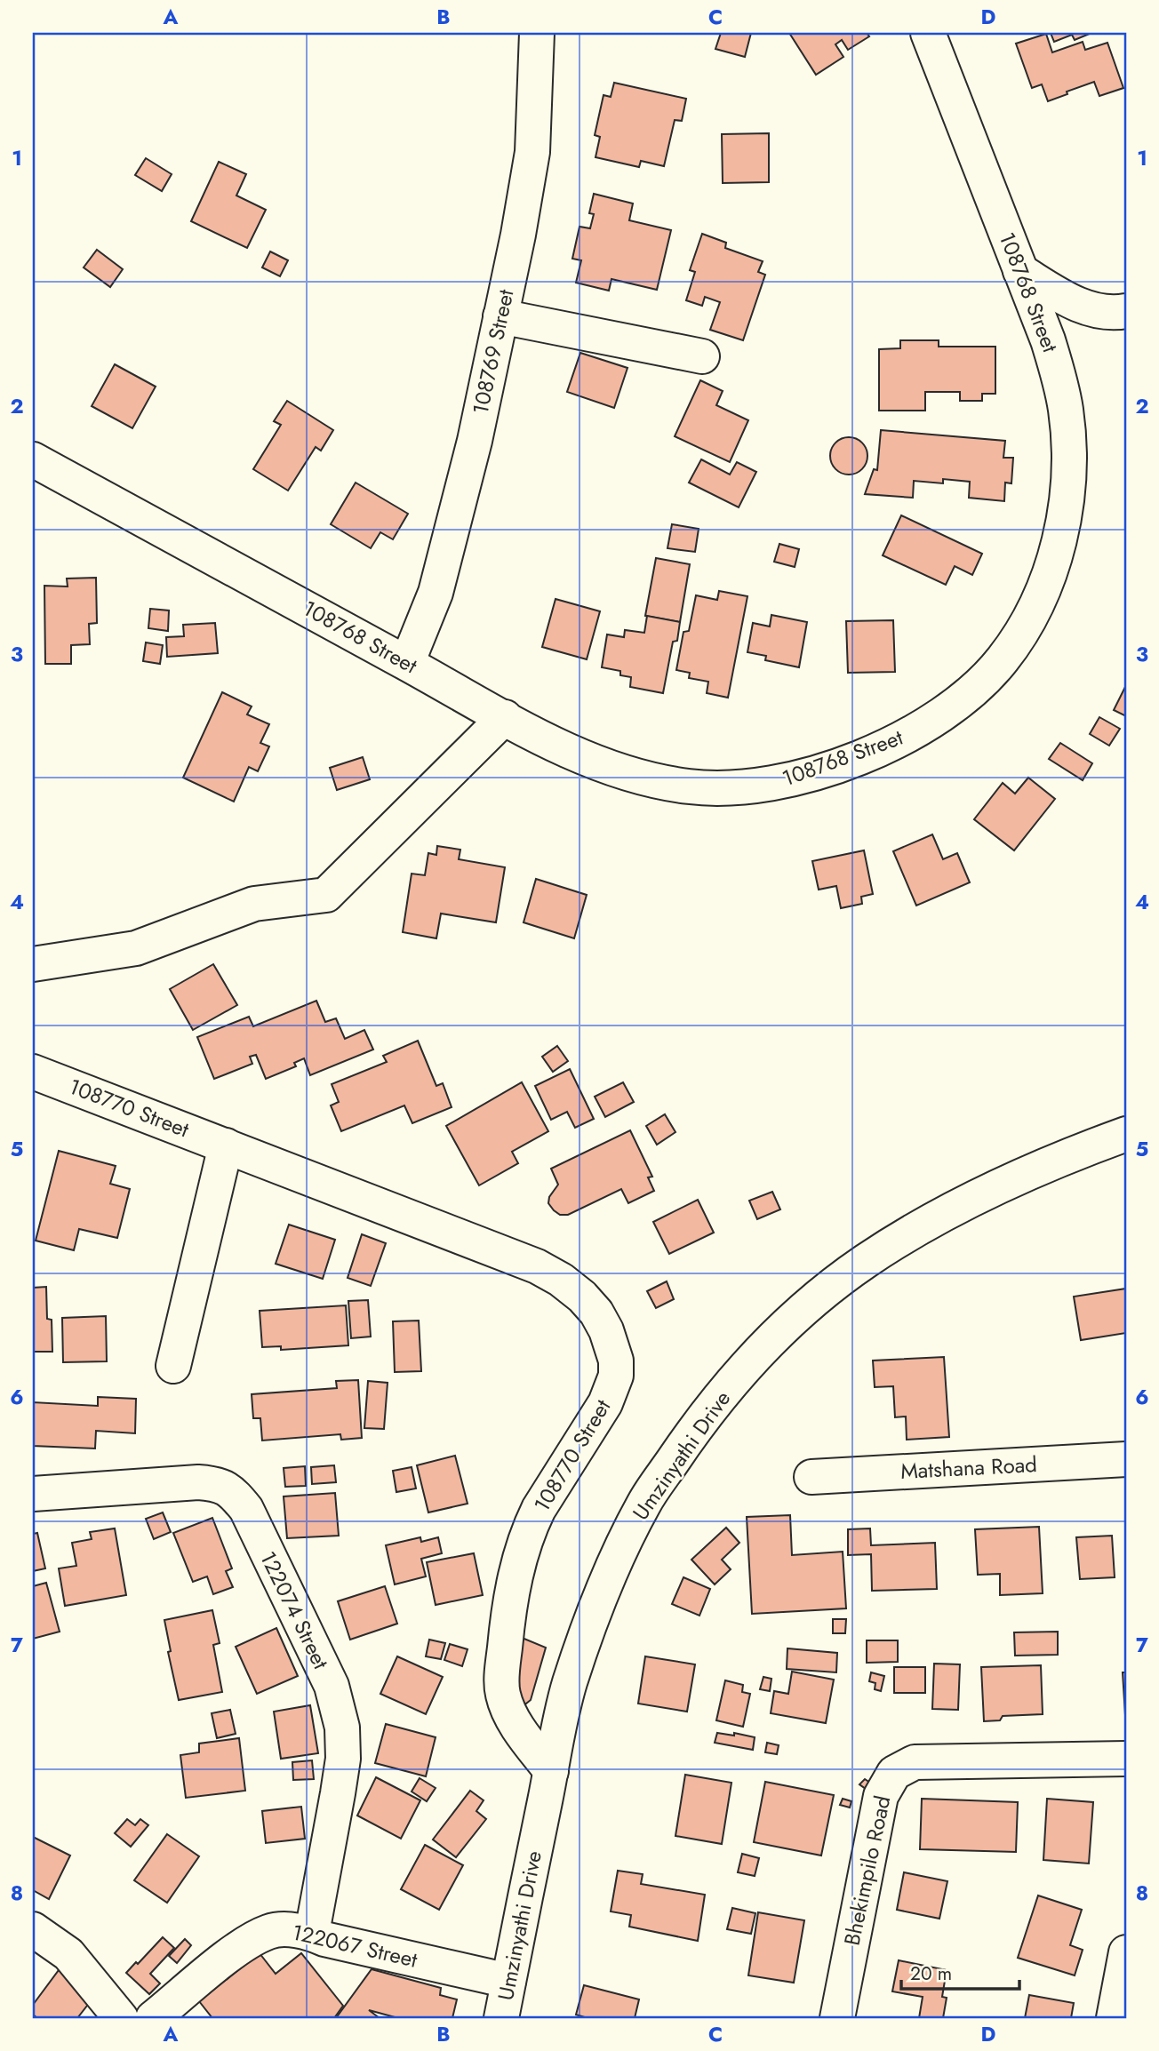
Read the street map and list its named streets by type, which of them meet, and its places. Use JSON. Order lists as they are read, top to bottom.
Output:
{
  "streets": {
    "street": [
      "108768 Street",
      "108769 Street",
      "108770 Street",
      "Umzinyathi Drive",
      "Matshana Road",
      "122074 Street",
      "Bhekimpilo Road",
      "122067 Street"
    ]
  },
  "crossings": [
    ["108768 Street", "108769 Street"],
    ["108770 Street", "Umzinyathi Drive"],
    ["Umzinyathi Drive", "122067 Street"],
    ["122074 Street", "122067 Street"]
  ],
  "scale_bar": "20 m",
  "grid": {
    "columns": [
      "A",
      "B",
      "C",
      "D"
    ],
    "rows": [
      "1",
      "2",
      "3",
      "4",
      "5",
      "6",
      "7",
      "8"
    ]
  }
}
